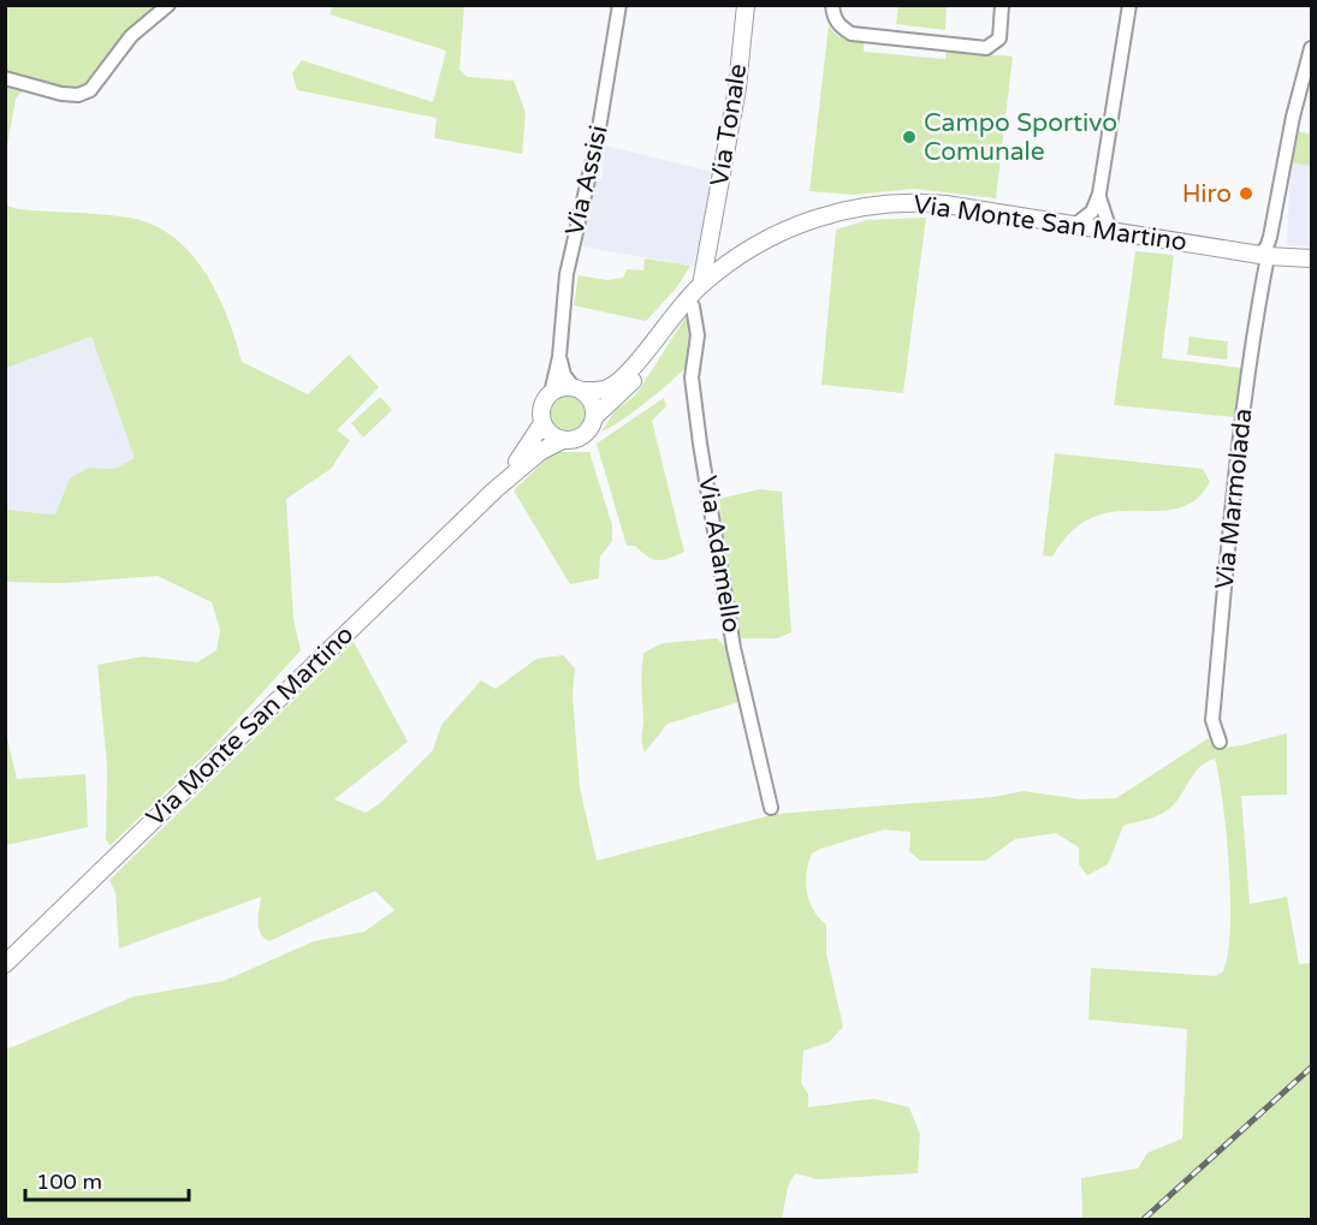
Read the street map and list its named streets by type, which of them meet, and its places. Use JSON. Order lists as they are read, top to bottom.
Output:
{
  "streets": {
    "street": [
      "Via Tonale",
      "Via Assisi",
      "Via Monte San Martino",
      "Via Marmolada",
      "Via Adamello"
    ]
  },
  "crossings": [
    ["Via Tonale", "Via Monte San Martino"],
    ["Via Assisi", "Via Monte San Martino"],
    ["Via Monte San Martino", "Via Marmolada"],
    ["Via Monte San Martino", "Via Adamello"]
  ],
  "places": ["Campo Sportivo Comunale", "Hiro"],
  "scale_bar": "100 m"
}
